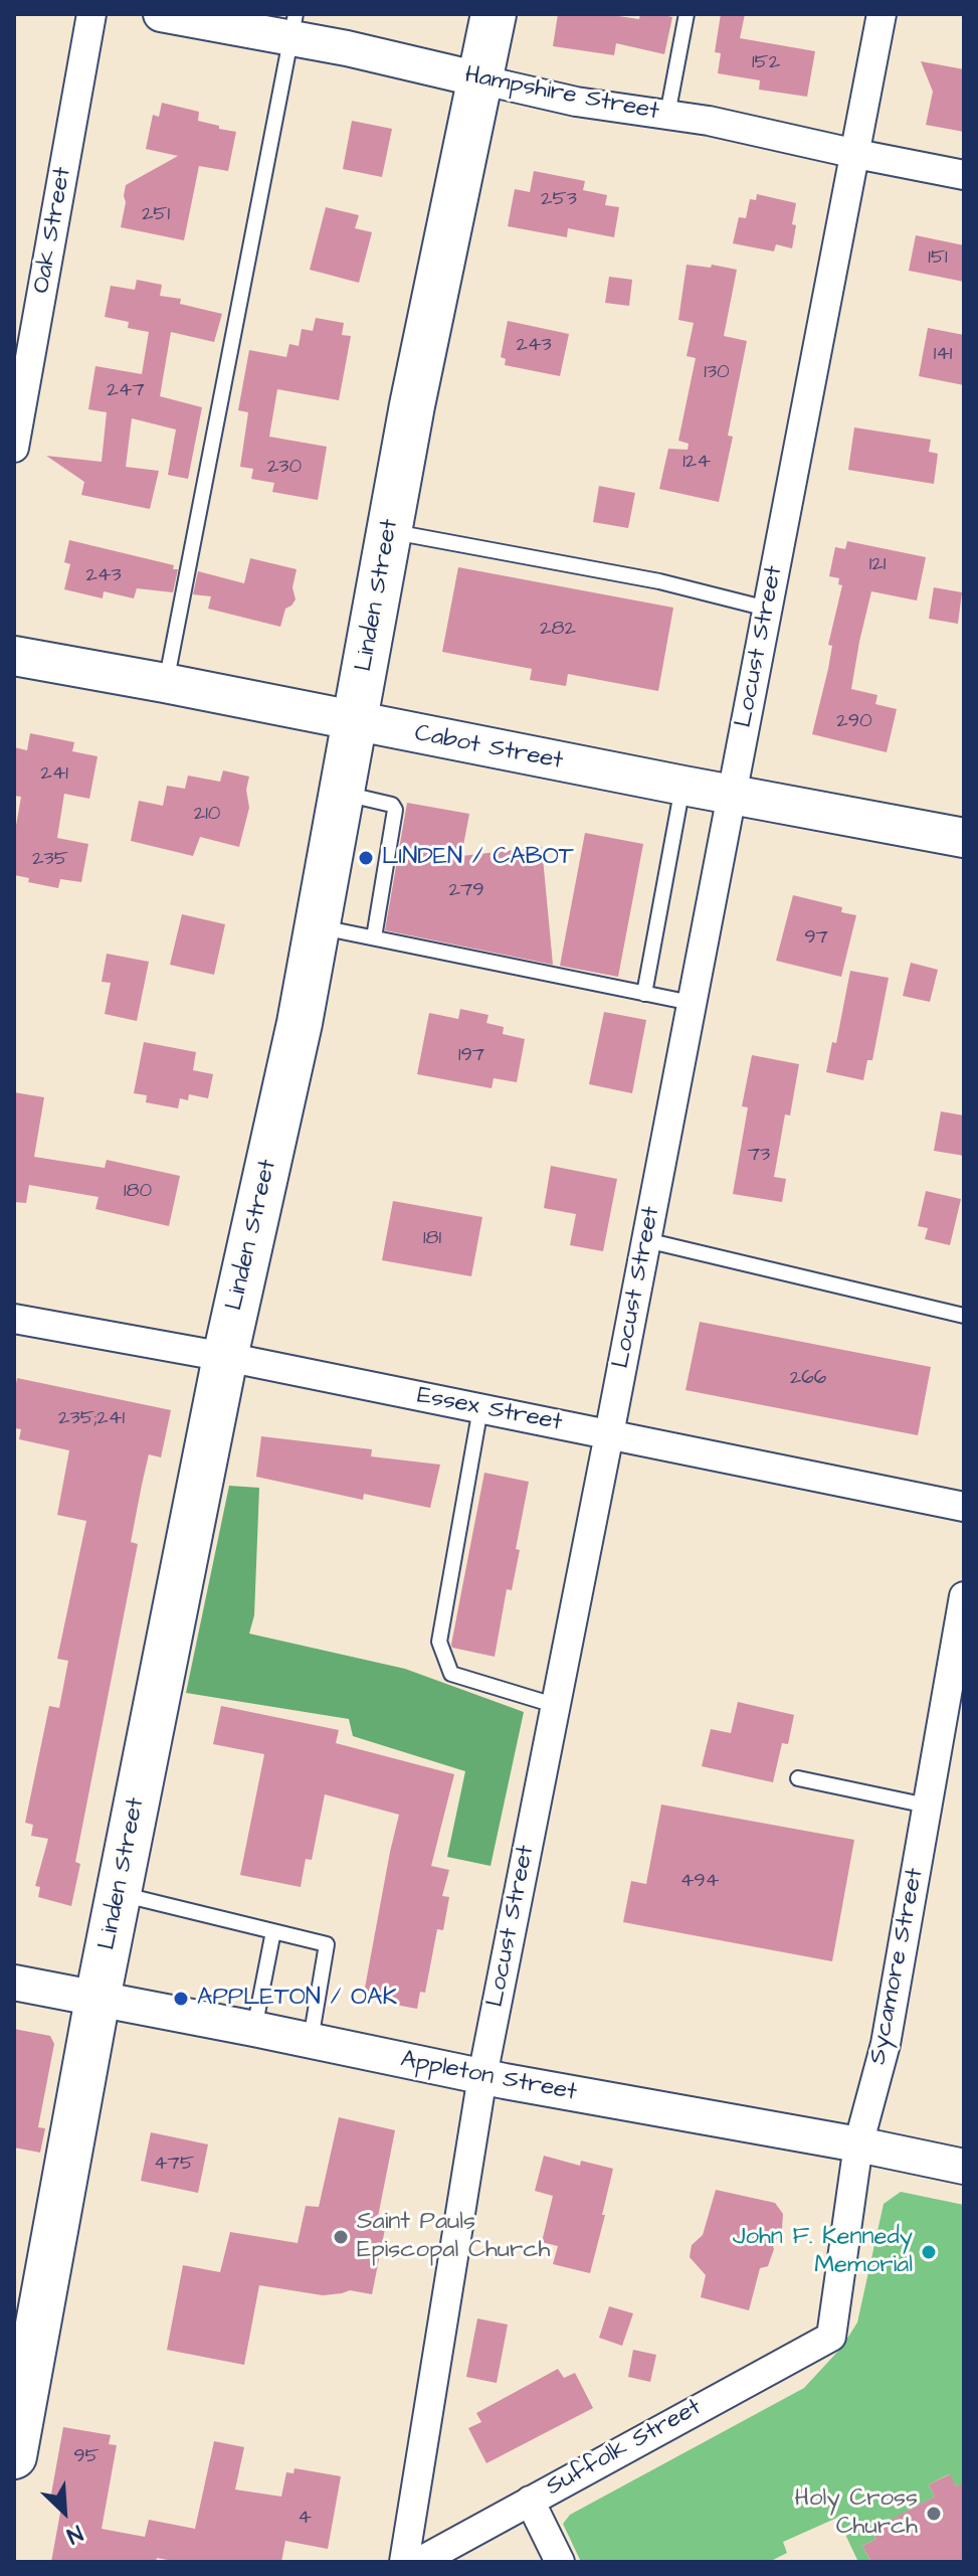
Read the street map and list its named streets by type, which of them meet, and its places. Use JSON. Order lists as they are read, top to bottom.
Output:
{
  "streets": {
    "main road": ["Linden Street", "Cabot Street"],
    "street": [
      "Hampshire Street",
      "Oak Street",
      "Locust Street",
      "Essex Street",
      "Sycamore Street",
      "Appleton Street",
      "Suffolk Street"
    ]
  },
  "crossings": [
    ["Hampshire Street", "Linden Street"],
    ["Hampshire Street", "Locust Street"],
    ["Linden Street", "Cabot Street"],
    ["Linden Street", "Essex Street"],
    ["Linden Street", "Appleton Street"],
    ["Locust Street", "Cabot Street"],
    ["Locust Street", "Essex Street"],
    ["Locust Street", "Appleton Street"],
    ["Sycamore Street", "Appleton Street"],
    ["Sycamore Street", "Suffolk Street"]
  ],
  "places": [
    "LINDEN / CABOT",
    "APPLETON / OAK",
    "Saint Pauls Episcopal Church",
    "John F. Kennedy Memorial",
    "Holy Cross Church"
  ],
  "house_numbers": [
    "152",
    "253",
    "251",
    "151",
    "243",
    "141",
    "130",
    "247",
    "124",
    "230",
    "121",
    "243",
    "282",
    "290",
    "241",
    "210",
    "235",
    "279",
    "97",
    "197",
    "73",
    "180",
    "181",
    "266",
    "235;241",
    "494",
    "475",
    "95",
    "4"
  ],
  "north": "bottom right"
}
